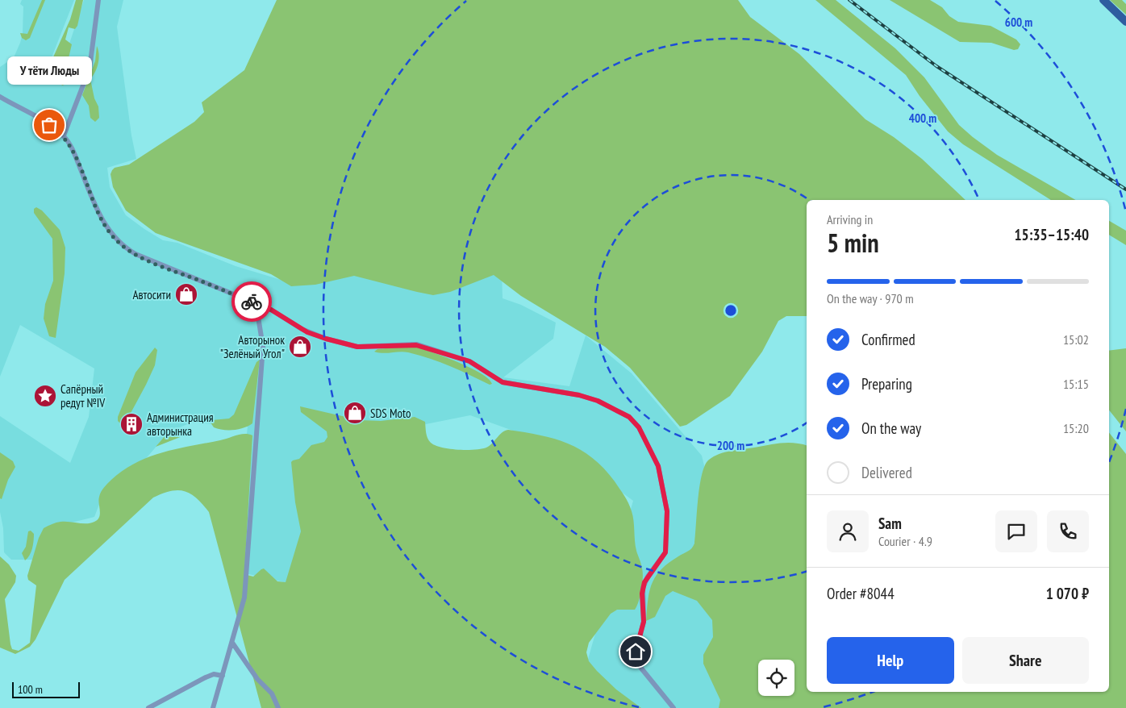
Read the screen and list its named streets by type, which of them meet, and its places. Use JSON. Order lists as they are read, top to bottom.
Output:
{
  "places": {
    "other": ["У тёти Люды"],
    "shop": ["Автосити", "Авторынок \"Зелёный Угол\"", "SDS Moto"],
    "place": ["Сапёрный редут №IV"],
    "building": ["Администрация авторынка"]
  },
  "scale_bar": "100 m",
  "page": {
    "bubble": "У тёти Люды",
    "heading": ["5 min", "Arriving in", "15:35–15:40"],
    "panel": [
      "Sam",
      "Courier · 4.9",
      "Order #8044",
      "1 070 ₽"
    ],
    "bar": "On the way · 970 m",
    "list": [
      ["Confirmed", "15:02"],
      ["Preparing", "15:15"],
      ["On the way", "15:20"],
      "Delivered"
    ],
    "buttons": ["Help", "Share"],
    "scale": "100 m"
  },
  "rings": ["600 m", "400 m", "200 m"]
}
